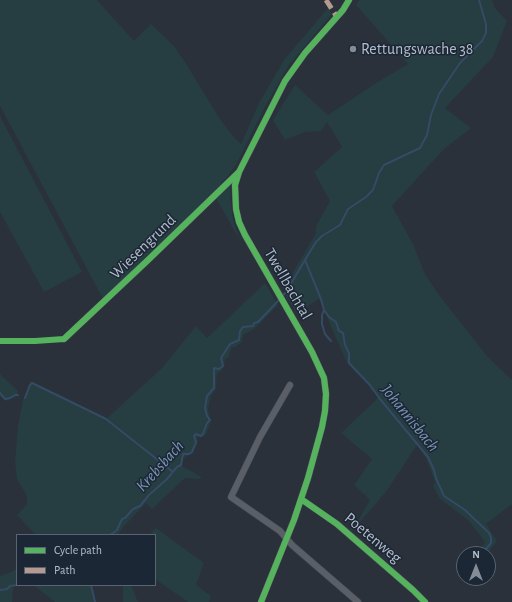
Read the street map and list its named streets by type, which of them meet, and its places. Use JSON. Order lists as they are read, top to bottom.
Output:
{
  "streets": {
    "street": ["Wiesengrund", "Twellbachtal", "Poetenweg"]
  },
  "crossings": [
    ["Wiesengrund", "Twellbachtal"],
    ["Twellbachtal", "Poetenweg"]
  ],
  "water": ["Johannisbach", "Krebsbach"],
  "places": ["Rettungswache 38"],
  "legend": ["Cycle path", "Path"],
  "north": "top"
}
